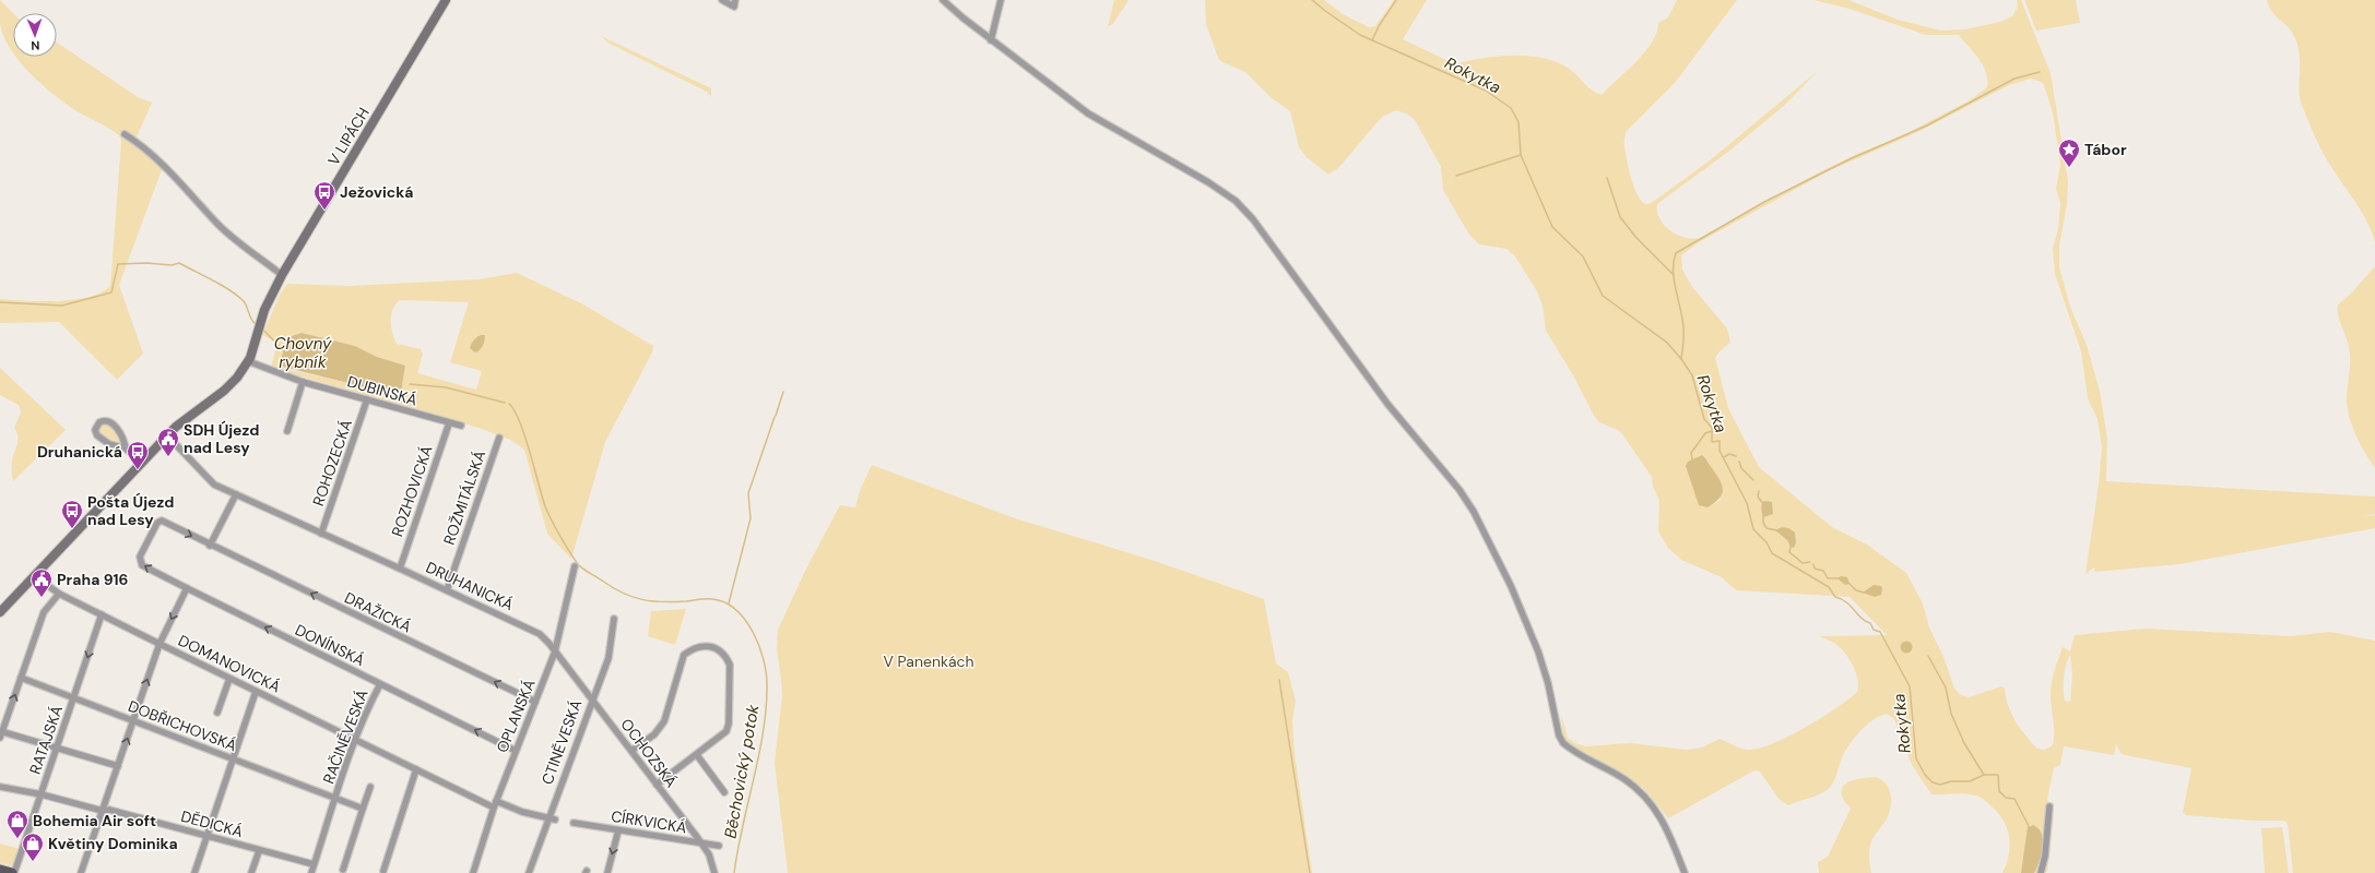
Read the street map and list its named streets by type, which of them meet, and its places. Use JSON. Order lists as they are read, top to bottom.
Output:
{
  "streets": {
    "street": [
      "V LIPÁCH",
      "DUBINSKÁ",
      "ROHOZECKÁ",
      "ROZHOVICKÁ",
      "ROŽMITÁLSKÁ",
      "DRUHANICKÁ",
      "DRAŽICKÁ",
      "DONÍNSKÁ",
      "DOMANOVICKÁ",
      "OPLANSKÁ",
      "DOBŘICHOVSKÁ",
      "RAČINĚVESKÁ",
      "RATAJSKÁ",
      "CTINĚVESKÁ",
      "OCHOZSKÁ",
      "CÍRKVICKÁ",
      "DĚDICKÁ"
    ]
  },
  "crossings": [
    ["V LIPÁCH", "DUBINSKÁ"],
    ["V LIPÁCH", "DRUHANICKÁ"],
    ["V LIPÁCH", "DOMANOVICKÁ"],
    ["DUBINSKÁ", "ROHOZECKÁ"],
    ["DUBINSKÁ", "ROZHOVICKÁ"],
    ["ROHOZECKÁ", "DRUHANICKÁ"],
    ["ROZHOVICKÁ", "DRUHANICKÁ"],
    ["ROŽMITÁLSKÁ", "DRUHANICKÁ"],
    ["DRUHANICKÁ", "OPLANSKÁ"],
    ["DRUHANICKÁ", "OCHOZSKÁ"],
    ["DRAŽICKÁ", "DONÍNSKÁ"],
    ["DRAŽICKÁ", "OPLANSKÁ"],
    ["DONÍNSKÁ", "OPLANSKÁ"],
    ["DONÍNSKÁ", "RAČINĚVESKÁ"],
    ["DOMANOVICKÁ", "OPLANSKÁ"],
    ["DOMANOVICKÁ", "RAČINĚVESKÁ"],
    ["DOMANOVICKÁ", "RATAJSKÁ"],
    ["OPLANSKÁ", "OCHOZSKÁ"],
    ["DOBŘICHOVSKÁ", "RAČINĚVESKÁ"],
    ["DOBŘICHOVSKÁ", "RATAJSKÁ"],
    ["RAČINĚVESKÁ", "DĚDICKÁ"],
    ["RATAJSKÁ", "DĚDICKÁ"],
    ["CTINĚVESKÁ", "OCHOZSKÁ"],
    ["OCHOZSKÁ", "CÍRKVICKÁ"]
  ],
  "one_way": ["DONÍNSKÁ"],
  "water": ["Rokytka", "Chovný rybník", "Běchovický potok"],
  "parks": ["V Panenkách"],
  "places": {
    "place": ["Tábor"],
    "bus stop": ["Ježovická", "Druhanická", "Pošta Újezd nad Lesy"],
    "public building": ["SDH Újezd nad Lesy", "Praha 916"],
    "shop": ["Bohemia Air soft", "Květiny Dominika"]
  },
  "north": "bottom"
}
